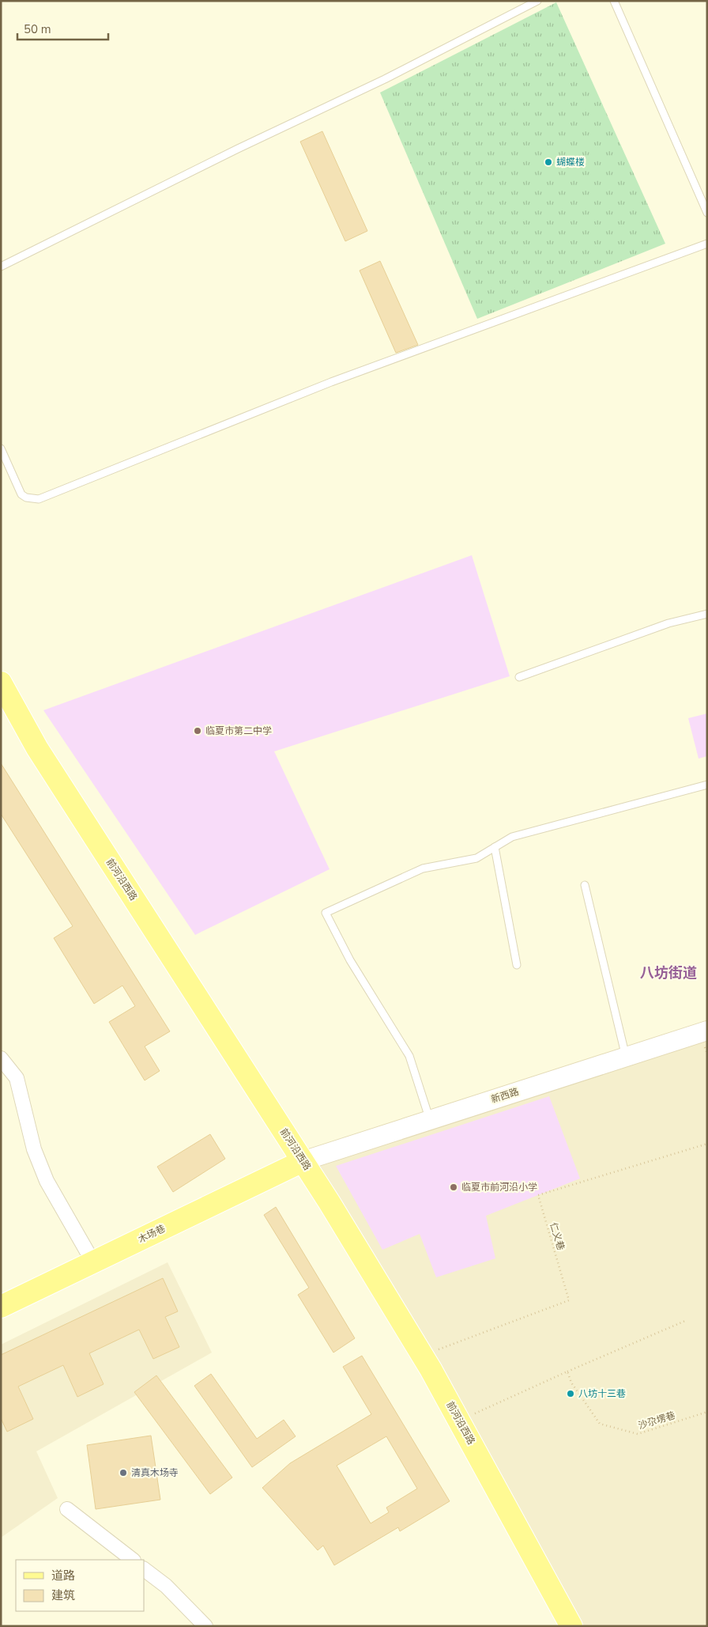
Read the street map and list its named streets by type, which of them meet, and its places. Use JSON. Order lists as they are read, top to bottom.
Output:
{
  "streets": {
    "main road": ["前河沿西路", "新西路", "木场巷"],
    "path": ["仁义巷", "沙尕塄巷"]
  },
  "crossings": [
    ["前河沿西路", "新西路"],
    ["前河沿西路", "木场巷"],
    ["前河沿西路", "仁义巷"],
    ["新西路", "木场巷"]
  ],
  "districts": ["八坊街道"],
  "places": [
    "蝴蝶楼",
    "临夏市第二中学",
    "临夏市前河沿小学",
    "八坊十三巷",
    "清真木场寺"
  ],
  "legend": ["道路", "建筑"],
  "scale_bar": "50 m"
}
